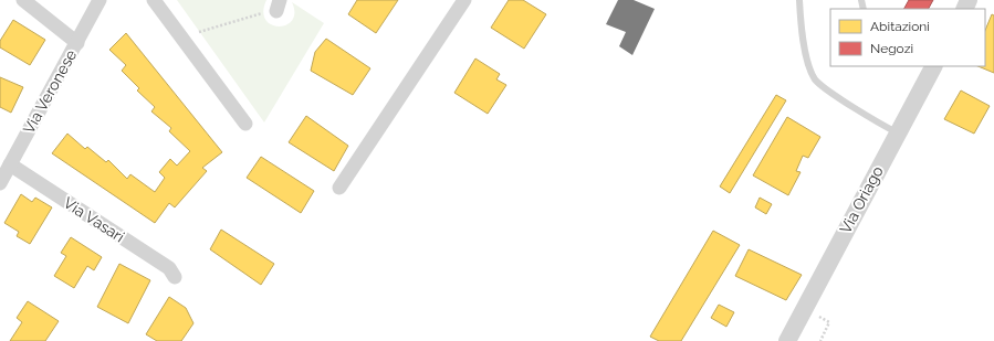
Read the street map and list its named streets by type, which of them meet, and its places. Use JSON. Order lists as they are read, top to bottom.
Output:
{
  "streets": {
    "street": ["Via Veronese", "Via Oriago", "Via Vasari"]
  },
  "crossings": [
    ["Via Veronese", "Via Vasari"]
  ],
  "legend": ["Abitazioni", "Negozi"]
}
